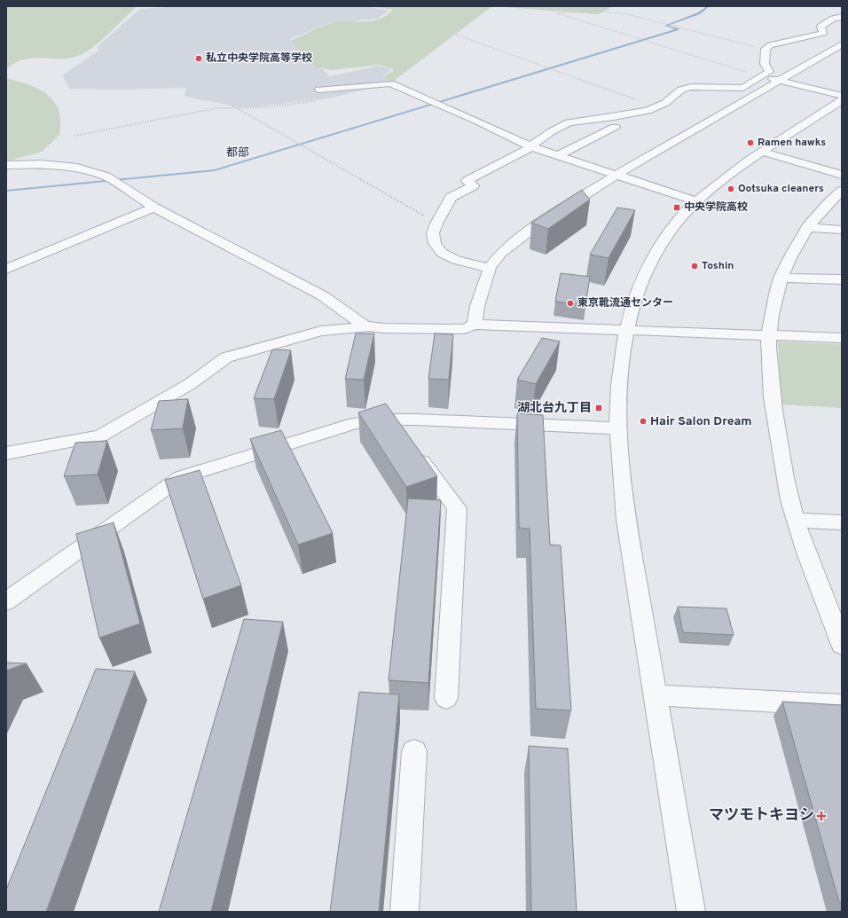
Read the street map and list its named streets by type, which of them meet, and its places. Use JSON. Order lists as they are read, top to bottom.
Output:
{
  "districts": ["都部"],
  "places": {
    "other": [
      "私立中央学院高等学校",
      "Ramen hawks",
      "Ootsuka cleaners",
      "Toshin",
      "東京靴流通センター",
      "Hair Salon Dream"
    ],
    "transit": ["中央学院高校", "湖北台九丁目"],
    "health": ["マツモトキヨシ"]
  }
}
